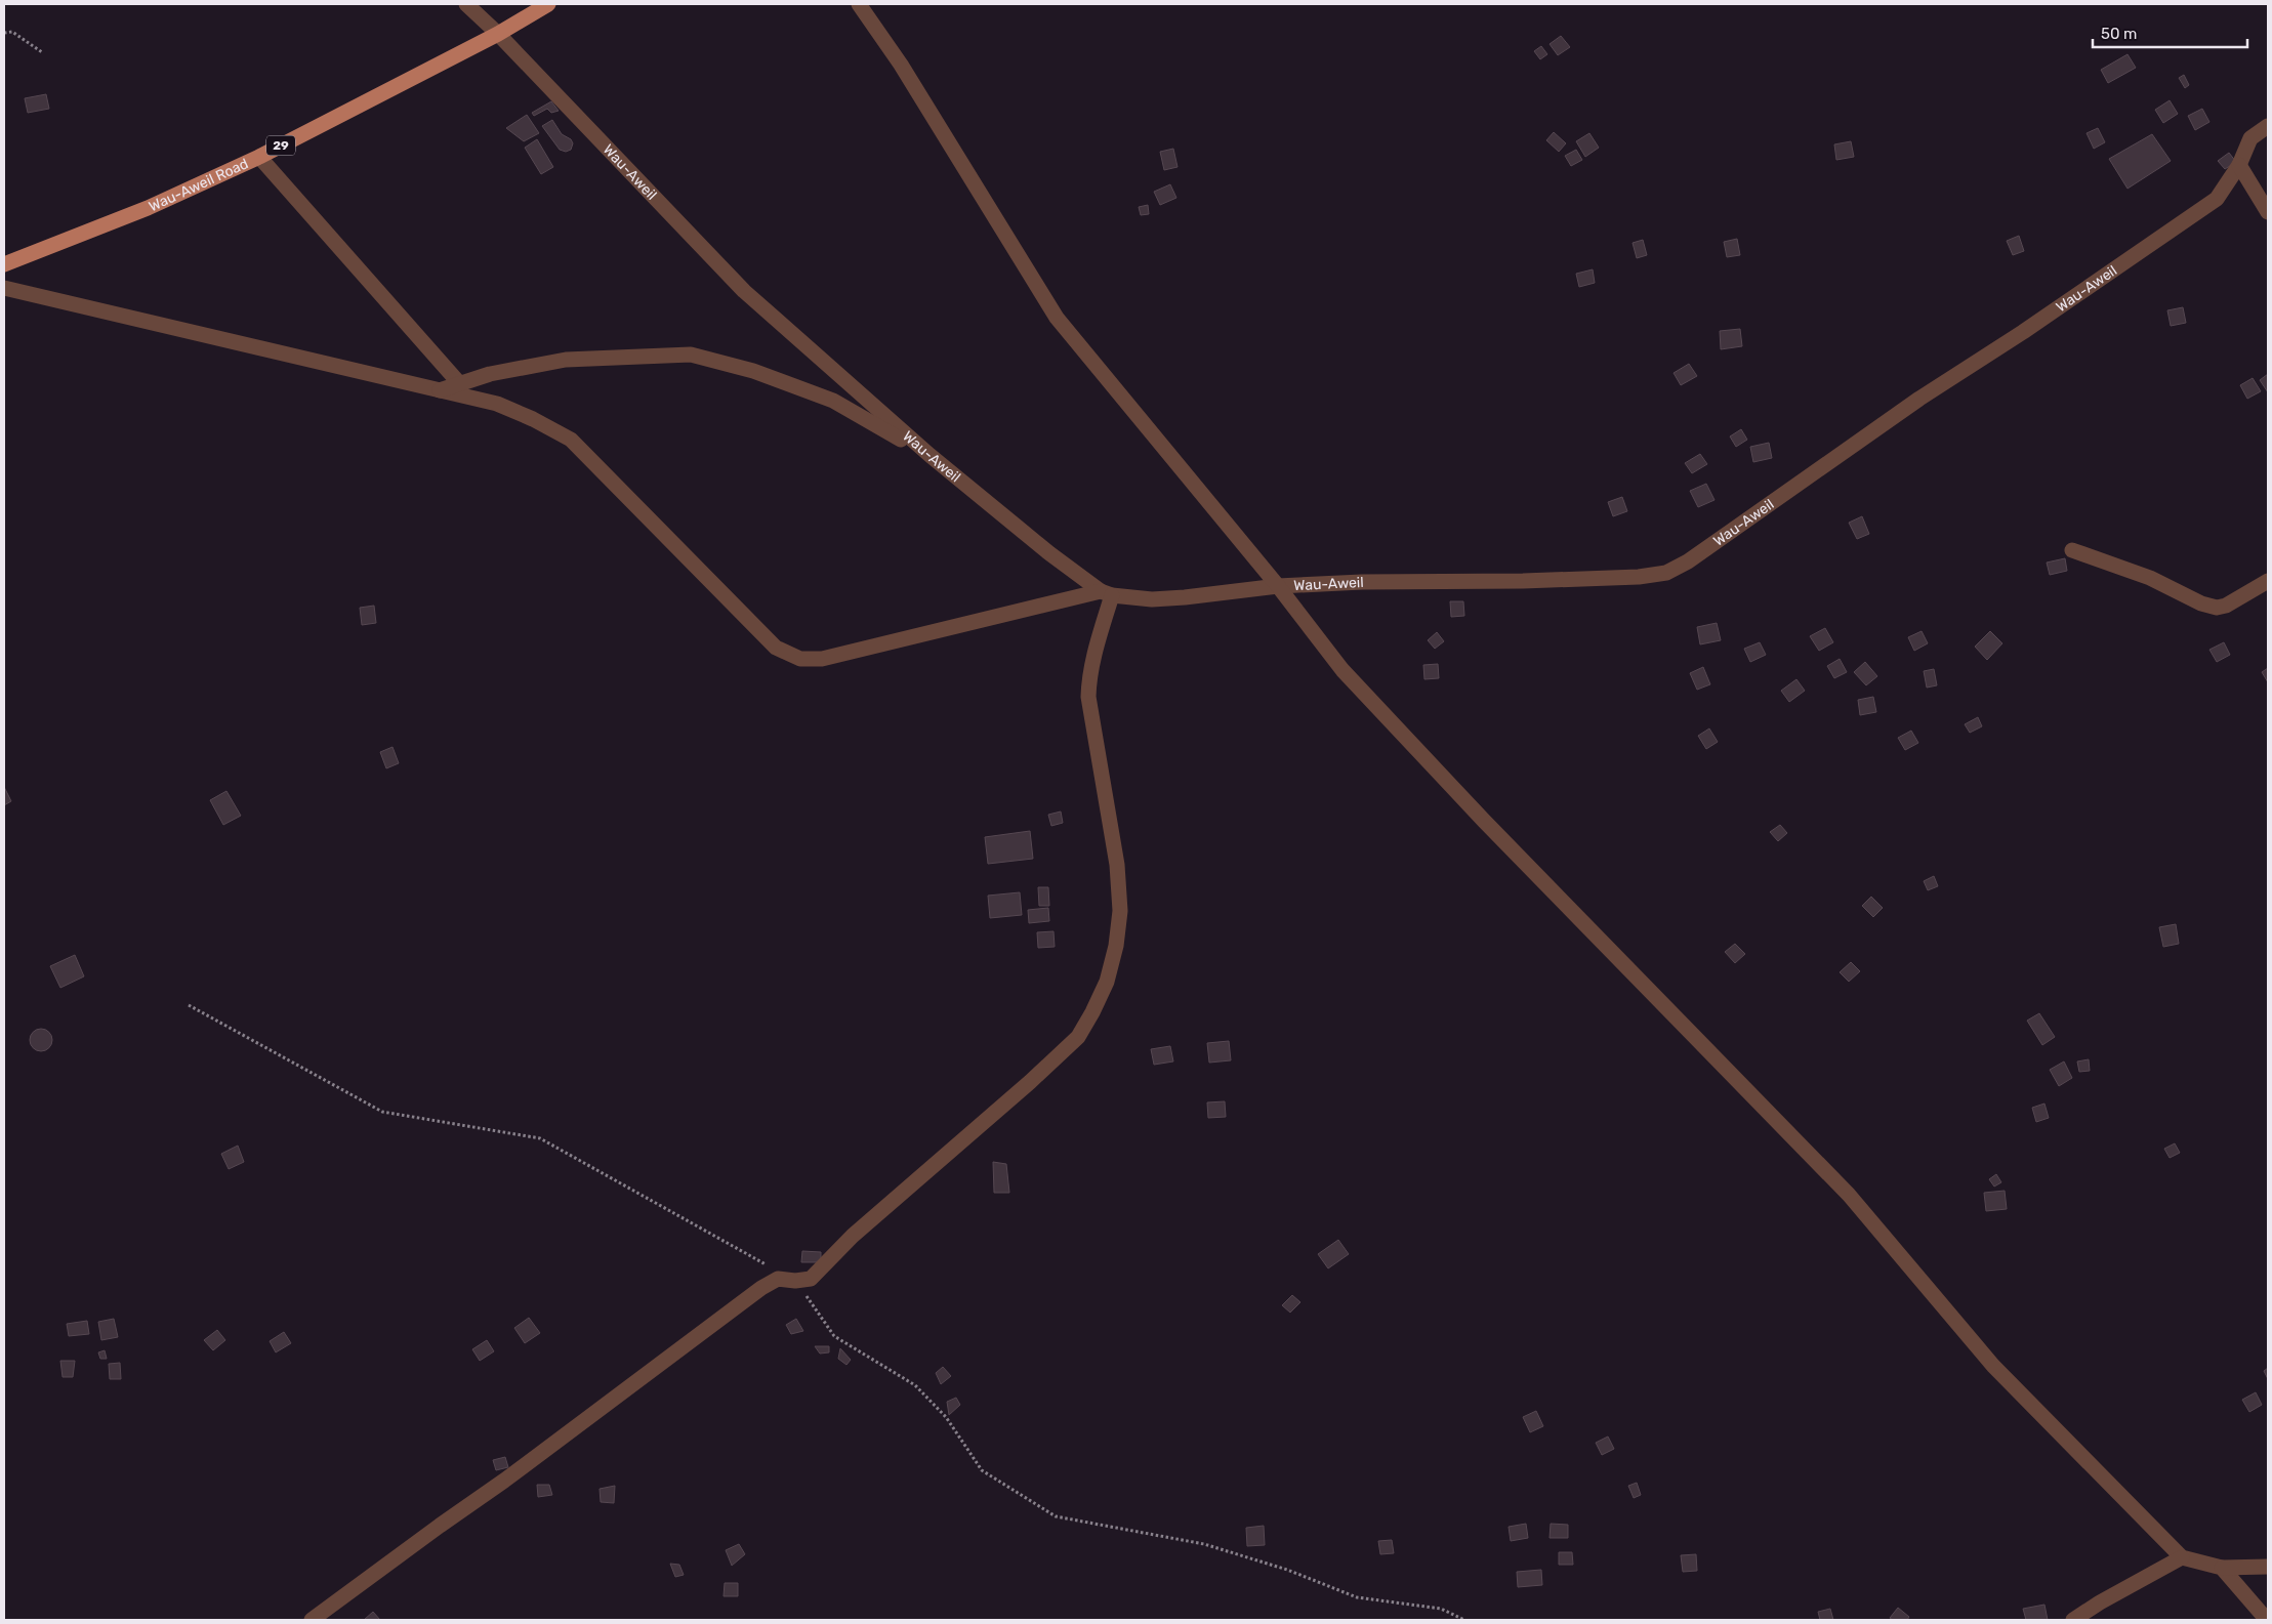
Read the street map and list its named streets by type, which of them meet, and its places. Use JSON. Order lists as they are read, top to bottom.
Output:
{
  "streets": {
    "main road": ["29", "Wau-Aweil Road"],
    "street": ["Wau-Aweil"]
  },
  "crossings": [
    ["Wau-Aweil", "Wau-Aweil Road"]
  ],
  "scale_bar": "50 m"
}
